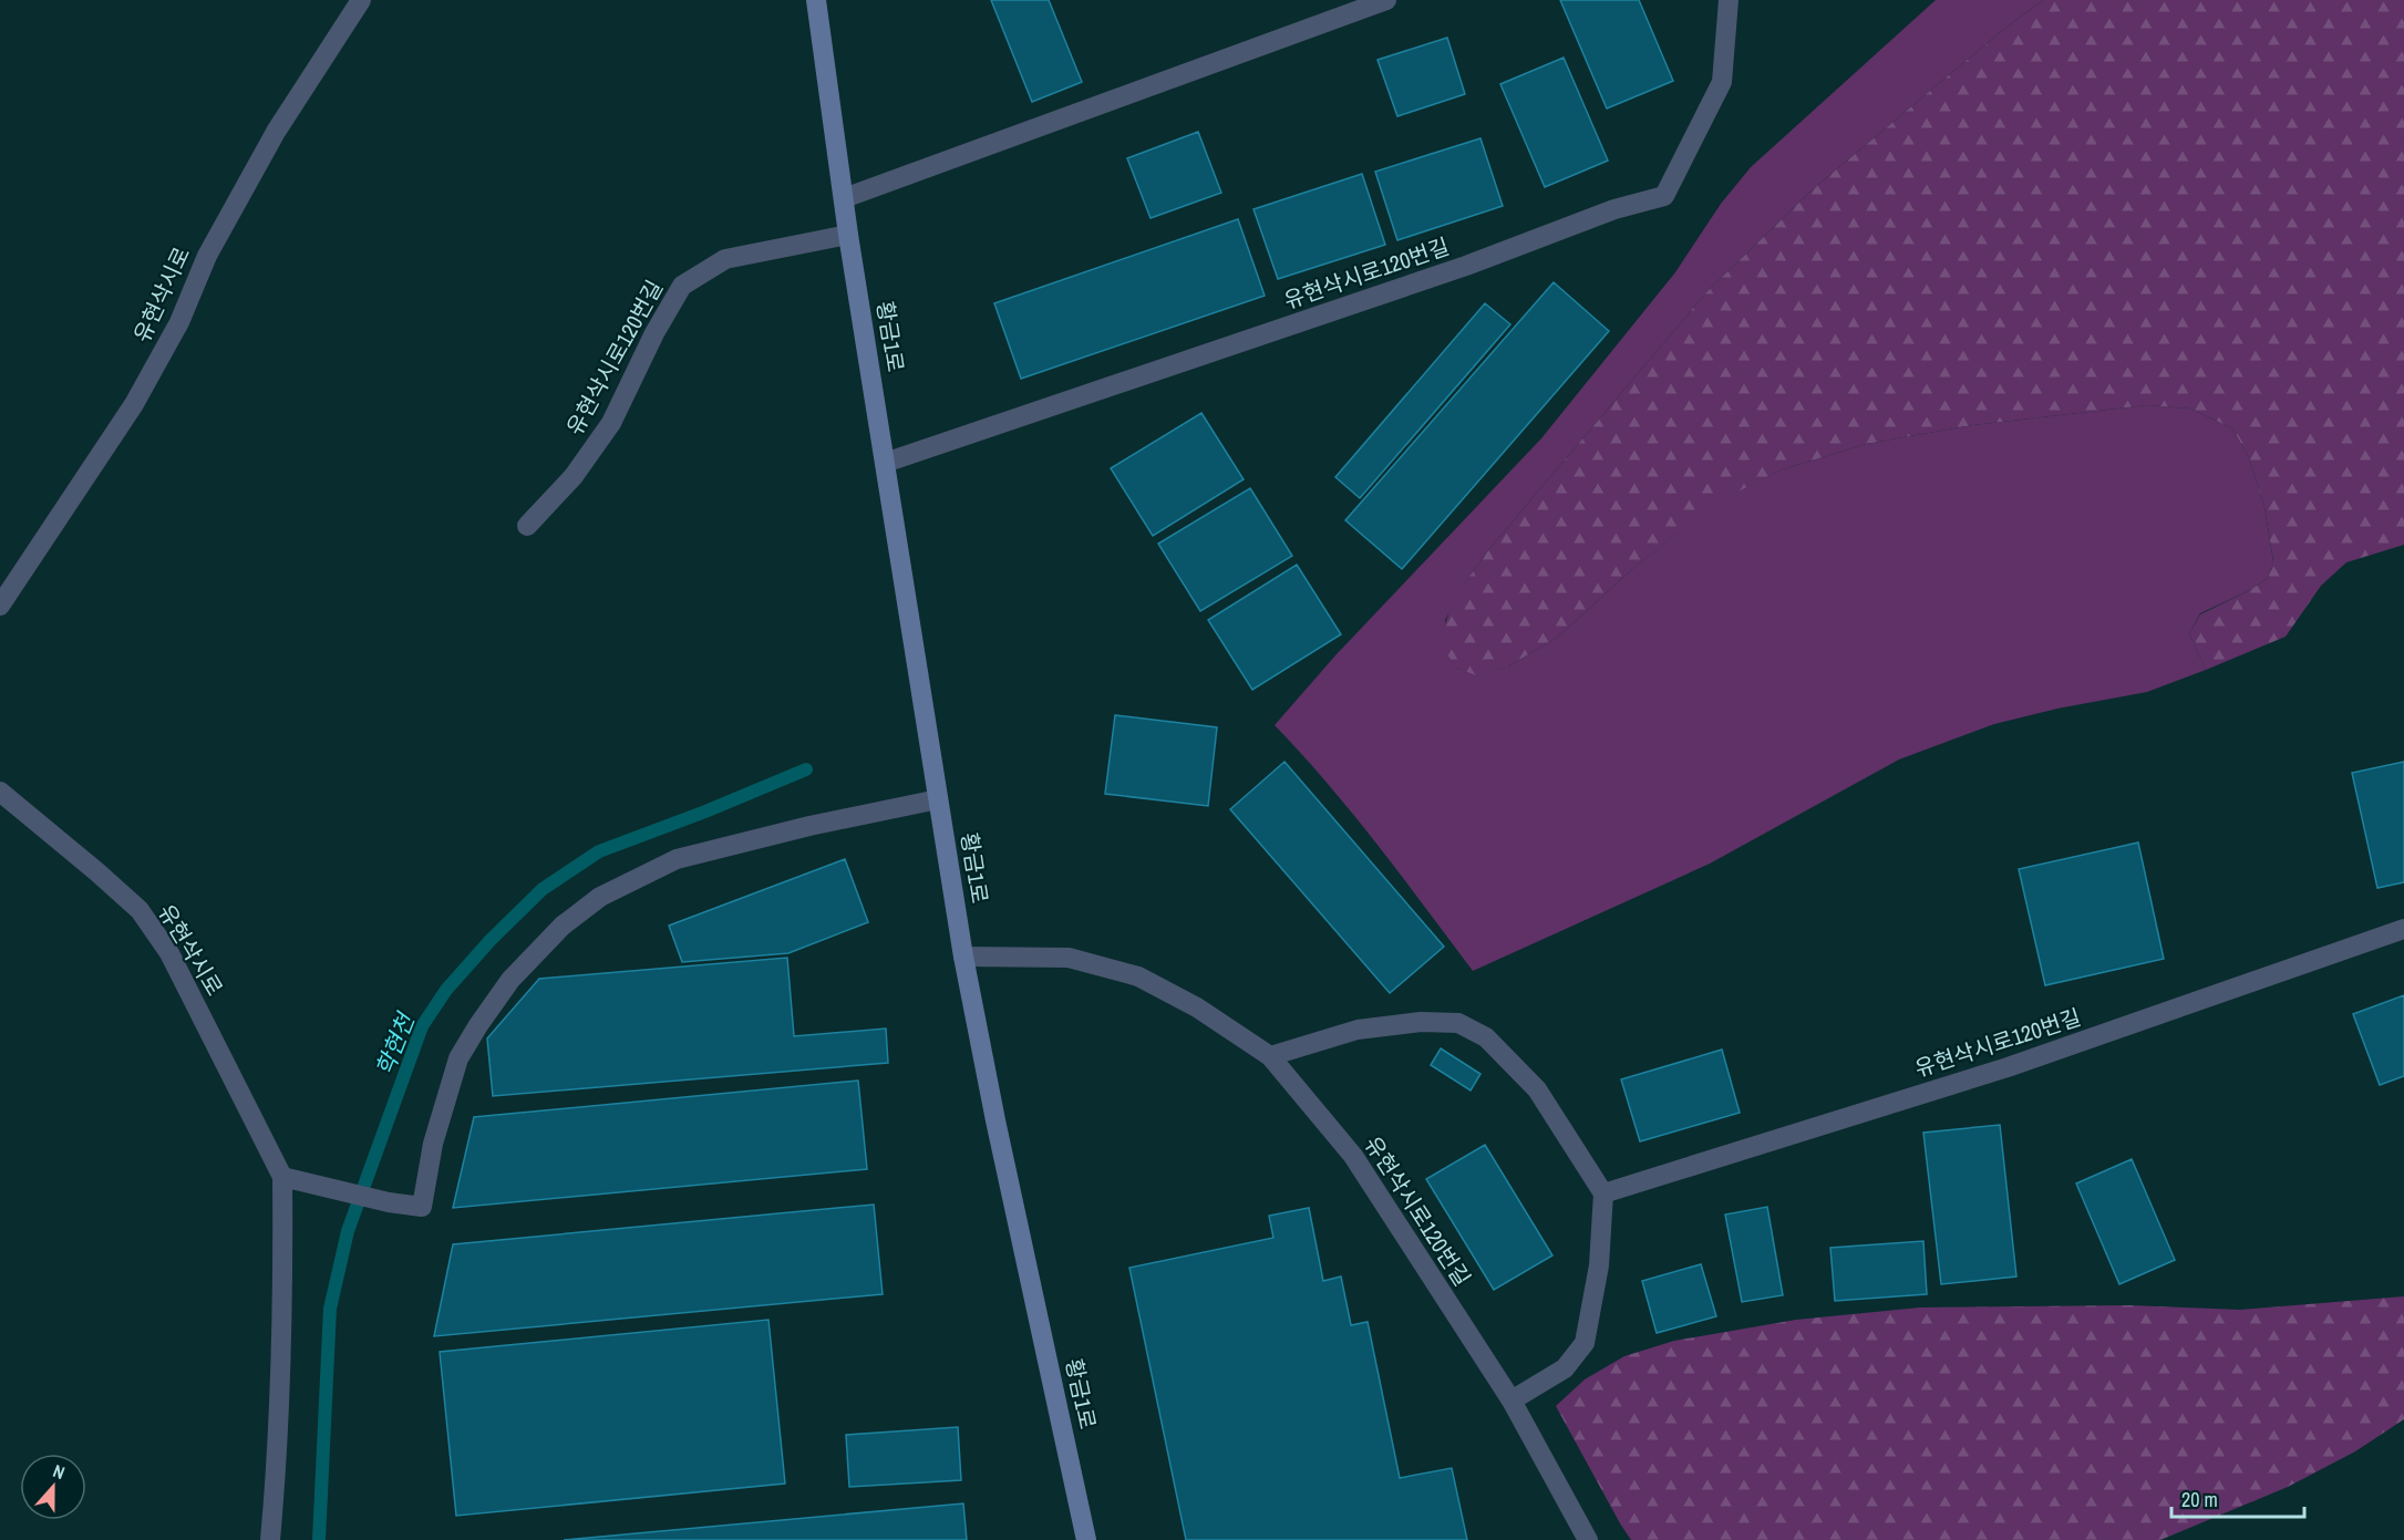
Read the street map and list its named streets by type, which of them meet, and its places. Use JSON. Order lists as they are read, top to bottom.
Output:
{
  "streets": {
    "street": ["유현삭시로120번길", "유현삭시로", "황금1로"]
  },
  "crossings": [
    ["유현삭시로120번길", "황금1로"]
  ],
  "water": ["학현천"],
  "scale_bar": "20 m",
  "north": "top"
}
